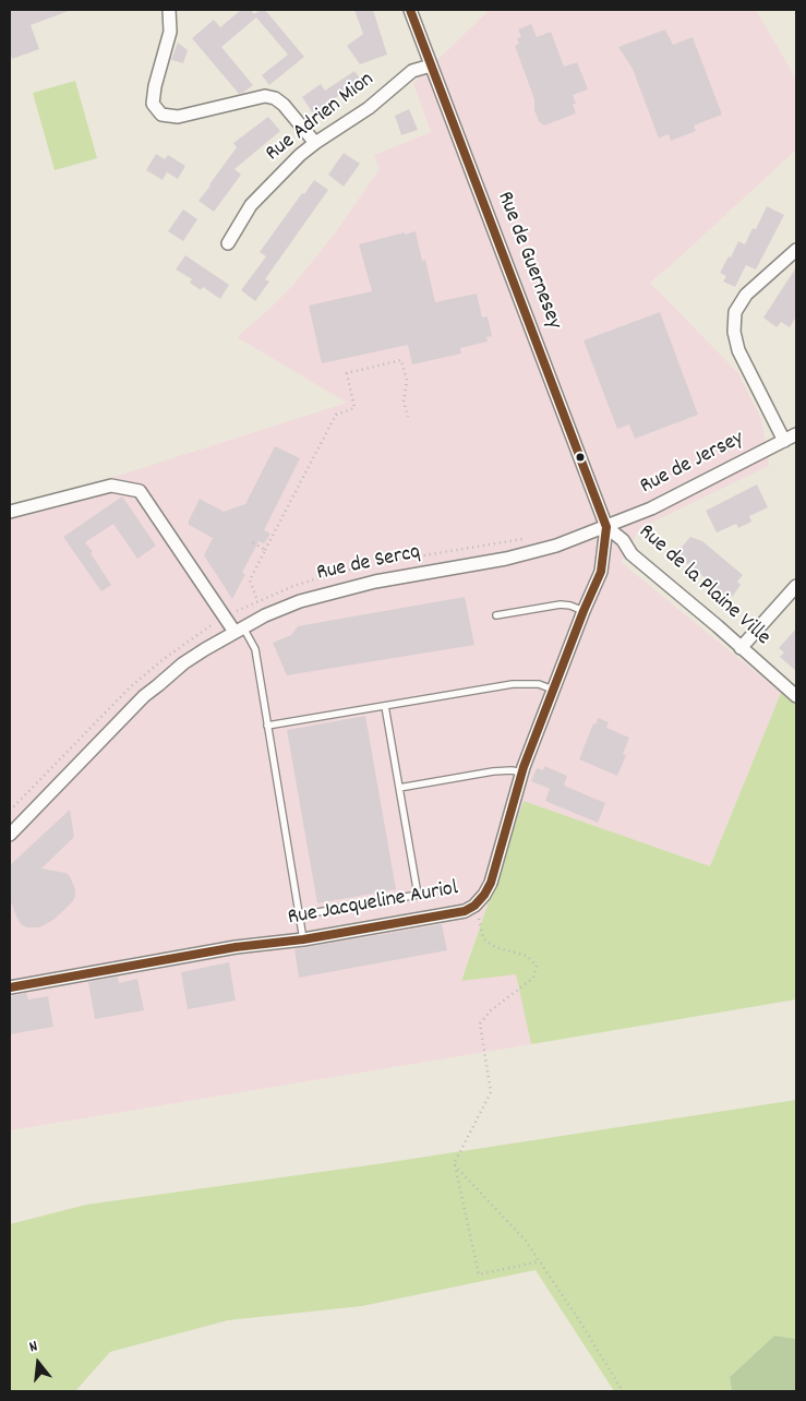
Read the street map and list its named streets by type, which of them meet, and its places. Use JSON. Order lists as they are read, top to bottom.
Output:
{
  "streets": {
    "street": [
      "Rue Adrien Mion",
      "Rue de Guernesey",
      "Rue de Jersey",
      "Rue de Sercq",
      "Rue de la Plaine Ville",
      "Rue Jacqueline Auriol"
    ]
  },
  "crossings": [
    ["Rue Adrien Mion", "Rue de Guernesey"],
    ["Rue de Guernesey", "Rue de Jersey"],
    ["Rue de Guernesey", "Rue de Sercq"],
    ["Rue de Guernesey", "Rue de la Plaine Ville"],
    ["Rue de Guernesey", "Rue Jacqueline Auriol"],
    ["Rue de Jersey", "Rue de Sercq"],
    ["Rue de Jersey", "Rue de la Plaine Ville"],
    ["Rue de Jersey", "Rue Jacqueline Auriol"],
    ["Rue de Sercq", "Rue de la Plaine Ville"],
    ["Rue de Sercq", "Rue Jacqueline Auriol"],
    ["Rue de la Plaine Ville", "Rue Jacqueline Auriol"]
  ],
  "north": "top"
}
